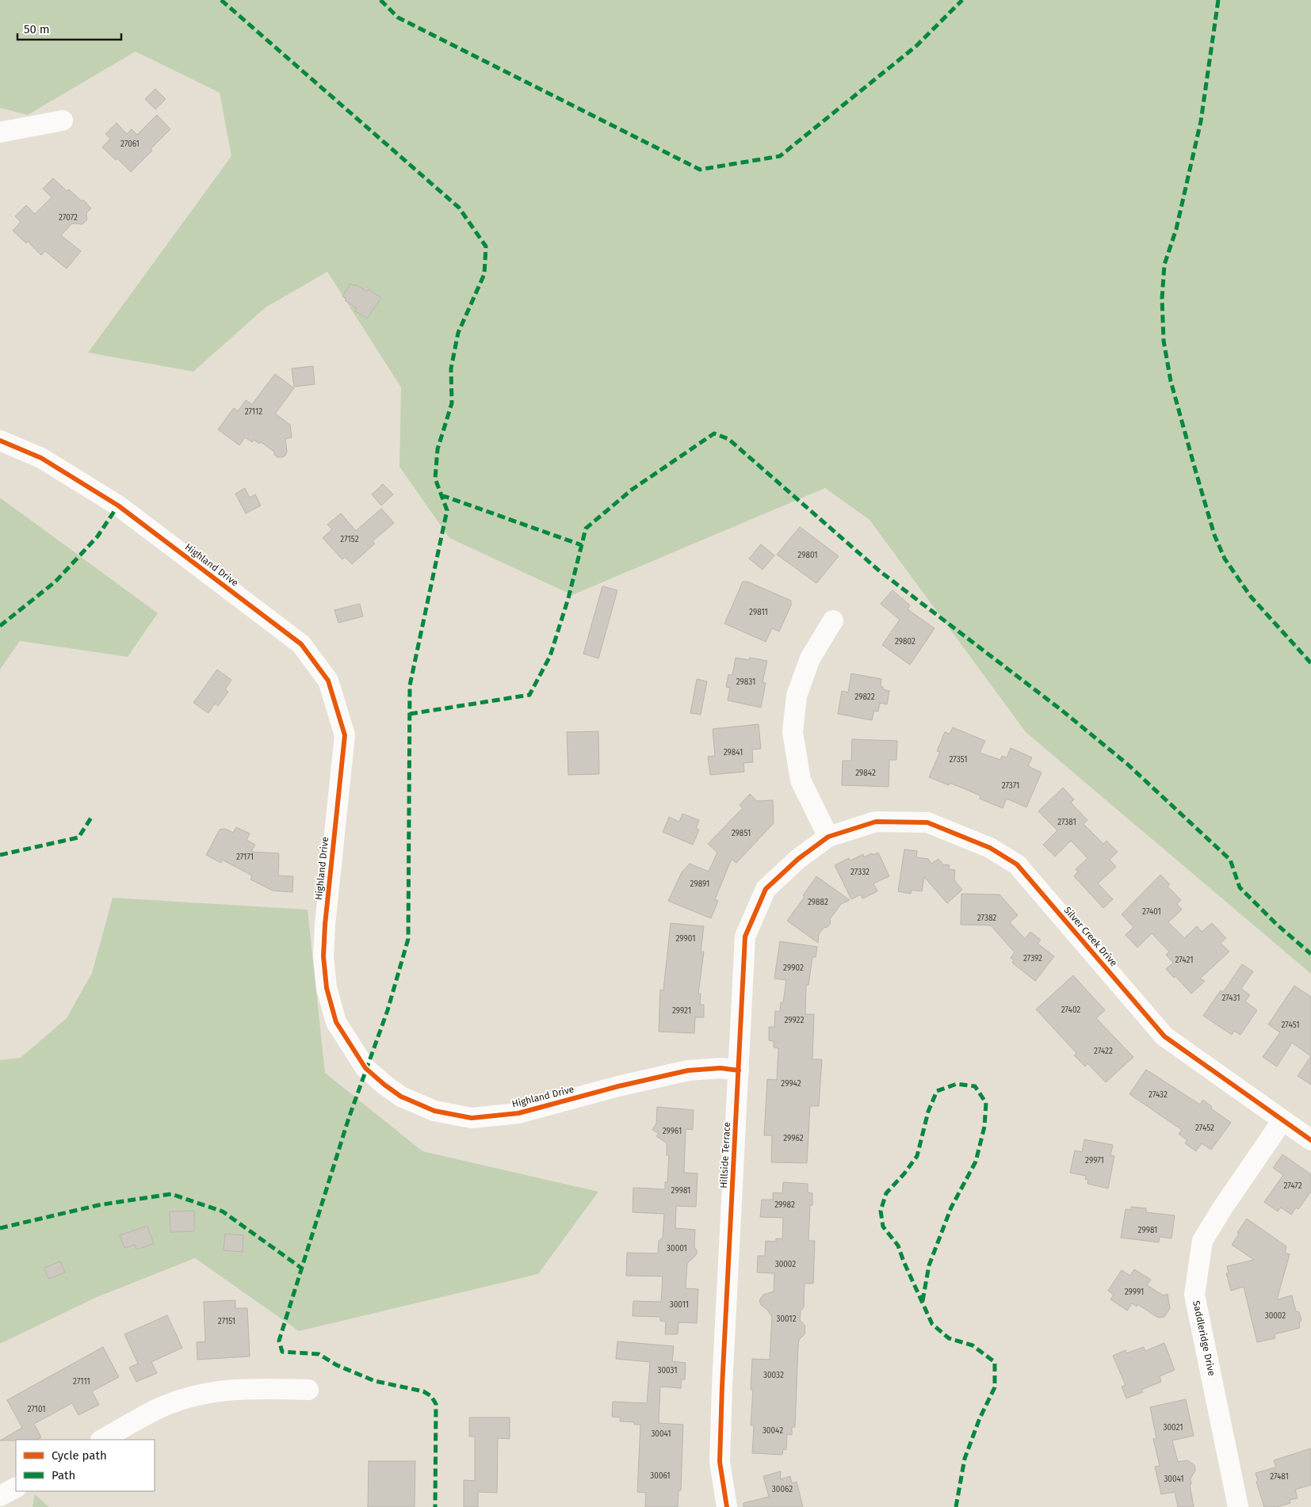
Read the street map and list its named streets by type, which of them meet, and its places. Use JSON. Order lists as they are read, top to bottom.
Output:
{
  "streets": {
    "street": [
      "Highland Drive",
      "Silver Creek Drive",
      "Hillside Terrace",
      "Saddleridge Drive"
    ]
  },
  "crossings": [
    ["Highland Drive", "Hillside Terrace"],
    ["Silver Creek Drive", "Hillside Terrace"],
    ["Silver Creek Drive", "Saddleridge Drive"]
  ],
  "house_numbers": [
    "27061",
    "27072",
    "27112",
    "27152",
    "29801",
    "29811",
    "29802",
    "29831",
    "29822",
    "29841",
    "27351",
    "29842",
    "27371",
    "27381",
    "29851",
    "27171",
    "27332",
    "29891",
    "29882",
    "27401",
    "27382",
    "29901",
    "27392",
    "27421",
    "29902",
    "27431",
    "27402",
    "29921",
    "29922",
    "27451",
    "27422",
    "29942",
    "27432",
    "27452",
    "29961",
    "29962",
    "29971",
    "27472",
    "29981",
    "29982",
    "29981",
    "30001",
    "30002",
    "29991",
    "30011",
    "30002",
    "30012",
    "27151",
    "30031",
    "30032",
    "27111",
    "27101",
    "30021",
    "30042",
    "30041",
    "30061",
    "27481",
    "30041",
    "30062"
  ],
  "legend": ["Cycle path", "Path"],
  "scale_bar": "50 m"
}
